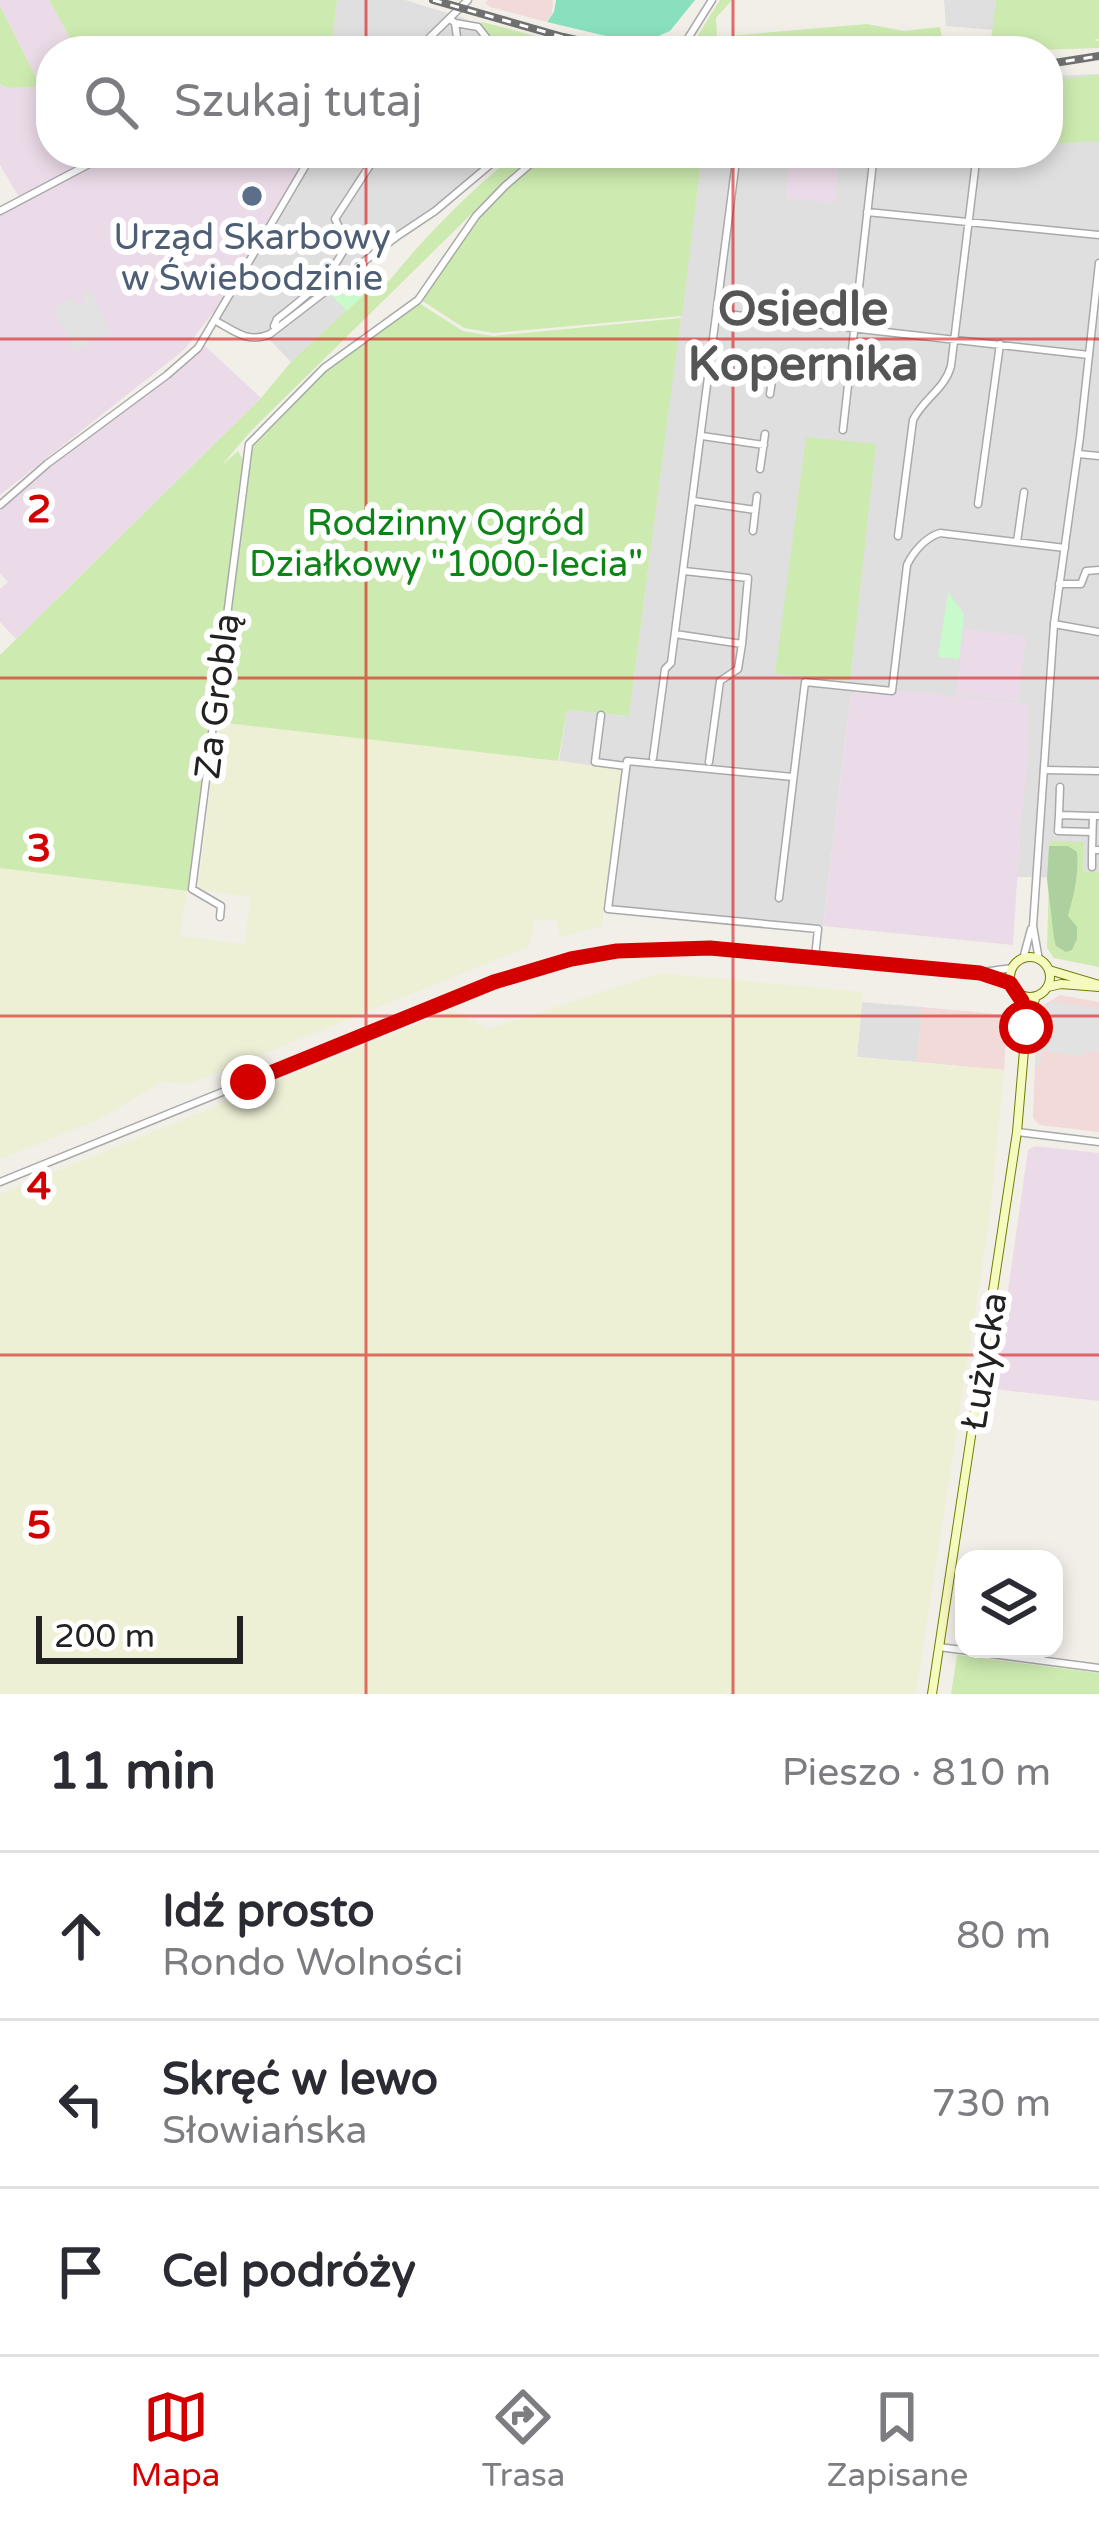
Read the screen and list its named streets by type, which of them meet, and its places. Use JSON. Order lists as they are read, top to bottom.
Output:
{
  "streets": {
    "main road": ["Łużycka"],
    "street": ["Za Groblą"]
  },
  "districts": ["Osiedle Kopernika"],
  "parks": ["Rodzinny Ogród Działkowy \"1000-lecia\""],
  "places": ["Urząd Skarbowy w Świebodzinie"],
  "scale_bar": "200 m",
  "page": {
    "search": "Szukaj tutaj",
    "scale": "200 m",
    "heading": ["11 min", "Pieszo · 810 m"],
    "list": [
      ["Idź prosto", "Rondo Wolności", "80 m"],
      ["Skręć w lewo", "Słowiańska", "730 m"],
      "Cel podróży"
    ],
    "nav": ["Mapa", "Trasa", "Zapisane"]
  },
  "grid": {
    "rows": [
      "2",
      "3",
      "4",
      "5"
    ]
  }
}
